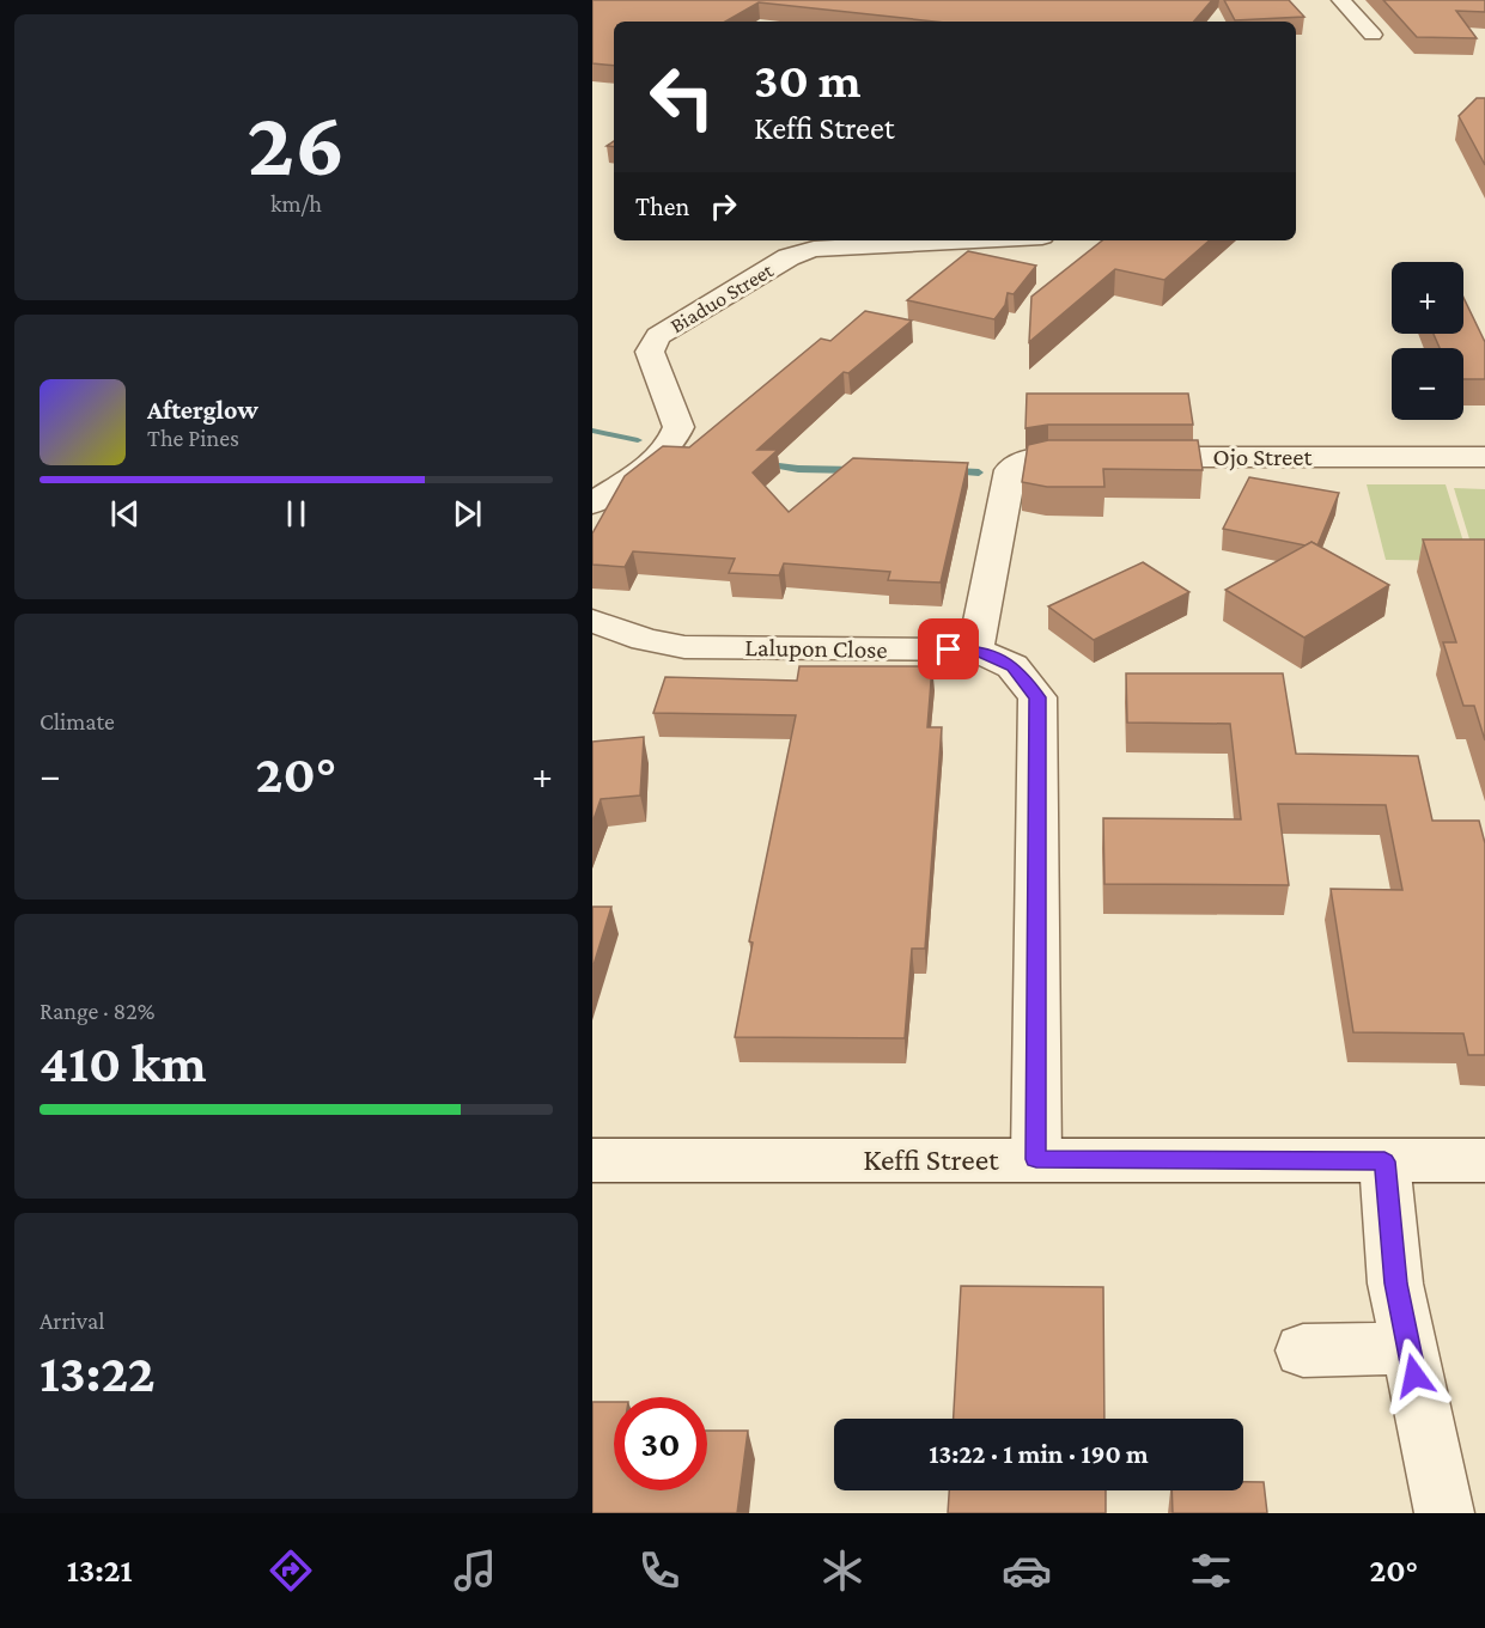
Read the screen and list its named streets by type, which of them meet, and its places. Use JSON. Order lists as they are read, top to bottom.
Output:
{
  "streets": {
    "street": [
      "Biaduo Street",
      "Ojo Street",
      "Lalupon Close",
      "Keffi Street"
    ]
  },
  "crossings": [
    ["Ojo Street", "Lalupon Close"],
    ["Lalupon Close", "Keffi Street"]
  ],
  "page": {
    "tile": [
      ["26", "km/h"],
      "Climate",
      ["Range · 82%", "410 km"],
      ["Arrival", "13:22"]
    ],
    "turn": ["30 m", "Keffi Street"],
    "then": "Then",
    "map_buttons": ["+", "−"],
    "song": ["Afterglow", "The Pines"],
    "heat": ["−", "20°", "+"],
    "limit": "30",
    "trip": "13:22 · 1 min · 190 m",
    "tabs": ["13:21", "20°"]
  }
}
